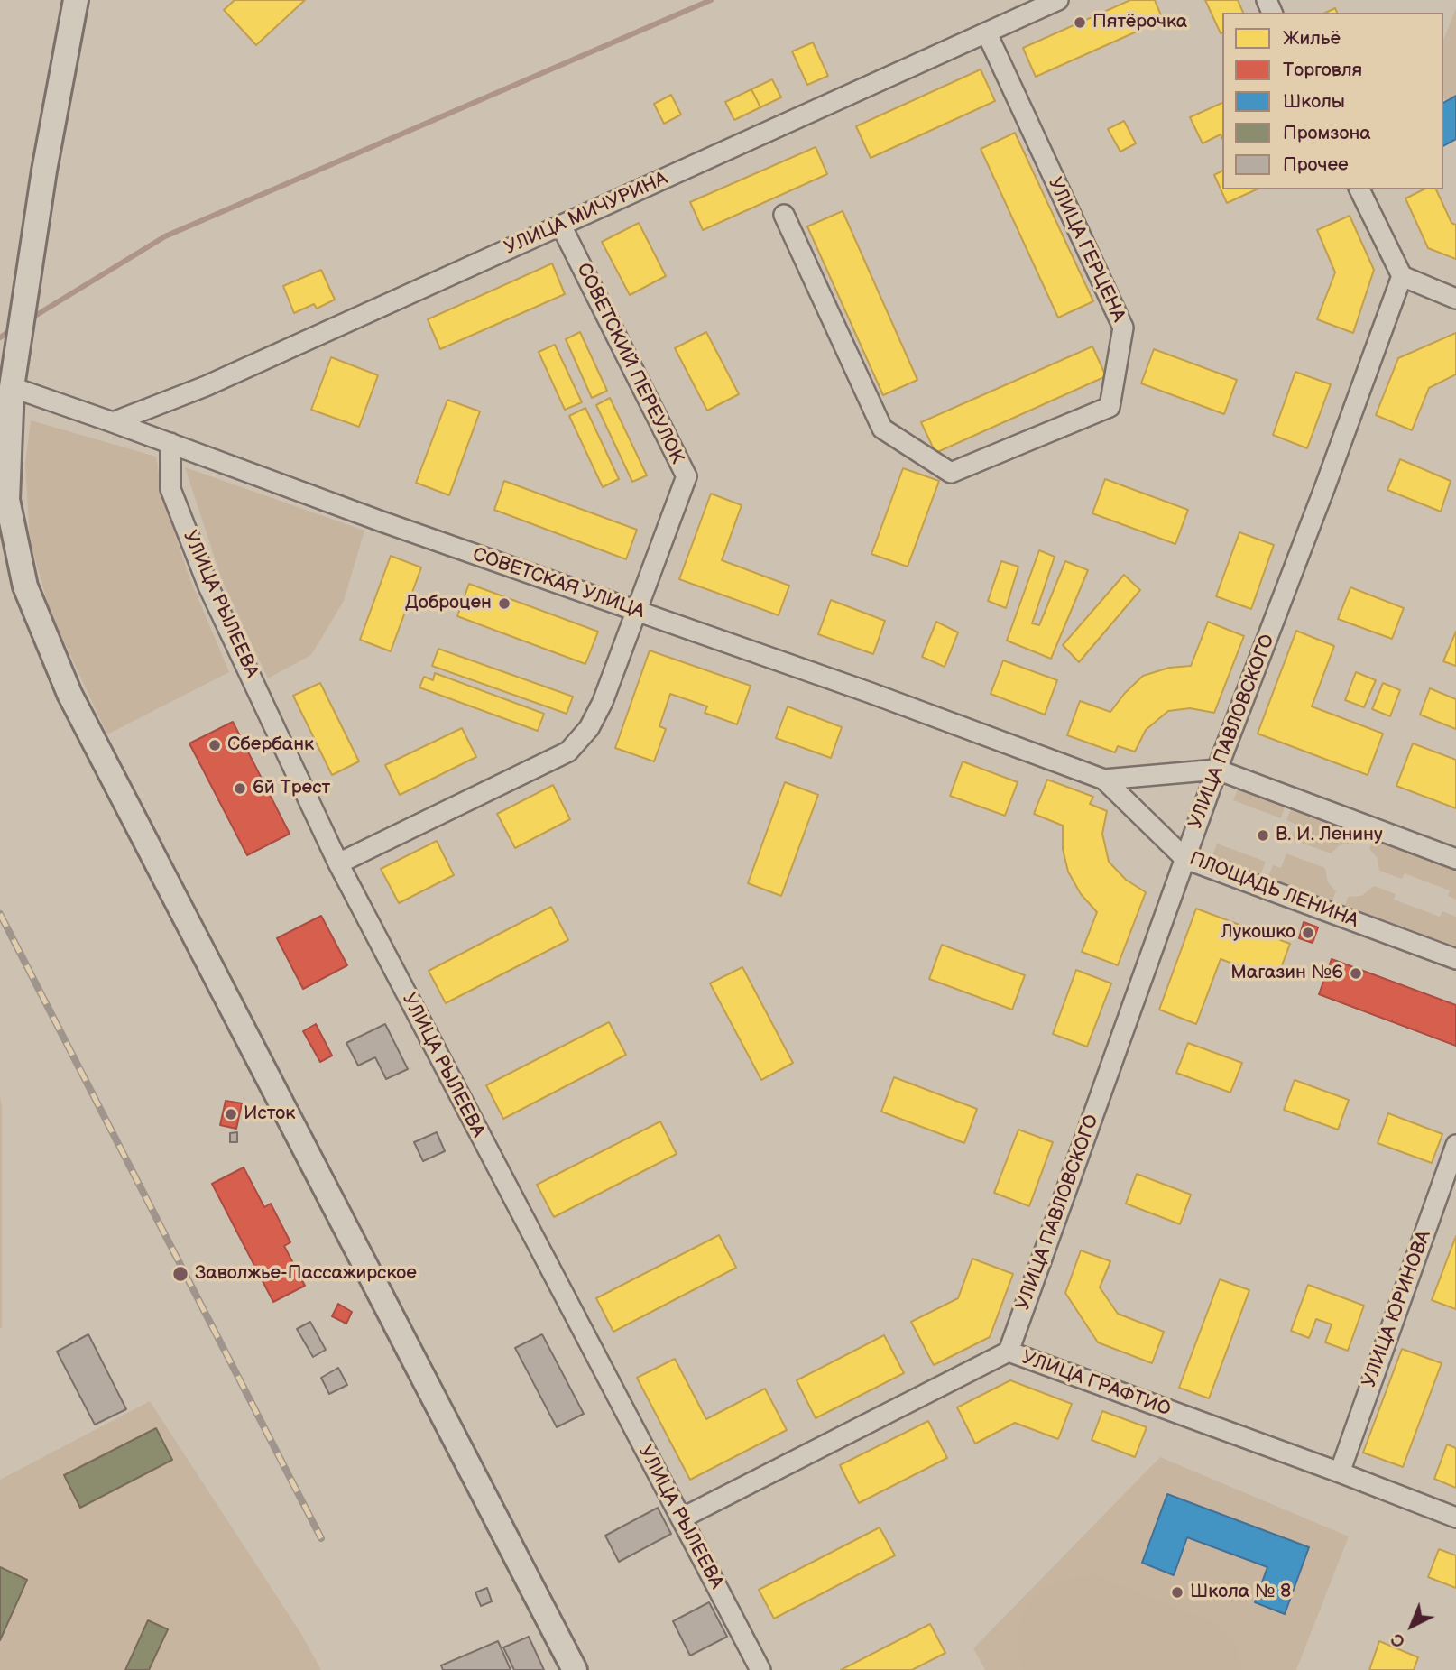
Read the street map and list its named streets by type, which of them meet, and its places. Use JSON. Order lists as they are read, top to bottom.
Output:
{
  "streets": {
    "street": [
      "УЛИЦА МИЧУРИНА",
      "УЛИЦА ГЕРЦЕНА",
      "СОВЕТСКИЙ ПЕРЕУЛОК",
      "СОВЕТСКАЯ УЛИЦА",
      "УЛИЦА РЫЛЕЕВА",
      "УЛИЦА ПАВЛОВСКОГО",
      "ПЛОЩАДЬ ЛЕНИНА",
      "УЛИЦА ЮРИНОВА",
      "УЛИЦА ГРАФТИО"
    ]
  },
  "crossings": [
    ["УЛИЦА МИЧУРИНА", "УЛИЦА ГЕРЦЕНА"],
    ["УЛИЦА МИЧУРИНА", "СОВЕТСКИЙ ПЕРЕУЛОК"],
    ["УЛИЦА МИЧУРИНА", "СОВЕТСКАЯ УЛИЦА"],
    ["СОВЕТСКИЙ ПЕРЕУЛОК", "СОВЕТСКАЯ УЛИЦА"],
    ["СОВЕТСКИЙ ПЕРЕУЛОК", "УЛИЦА РЫЛЕЕВА"],
    ["СОВЕТСКАЯ УЛИЦА", "УЛИЦА РЫЛЕЕВА"],
    ["СОВЕТСКАЯ УЛИЦА", "ПЛОЩАДЬ ЛЕНИНА"],
    ["УЛИЦА РЫЛЕЕВА", "УЛИЦА ГРАФТИО"],
    ["УЛИЦА ПАВЛОВСКОГО", "ПЛОЩАДЬ ЛЕНИНА"],
    ["УЛИЦА ПАВЛОВСКОГО", "УЛИЦА ГРАФТИО"],
    ["УЛИЦА ЮРИНОВА", "УЛИЦА ГРАФТИО"]
  ],
  "places": [
    "Пятёрочка",
    "Доброцен",
    "Сбербанк",
    "6й Трест",
    "В. И. Ленину",
    "Лукошко",
    "Магазин №6",
    "Исток",
    "Заволжье-Пассажирское",
    "Школа № 8"
  ],
  "legend": [
    "Жильё",
    "Торговля",
    "Школы",
    "Промзона",
    "Прочее"
  ],
  "north": "bottom left"
}
